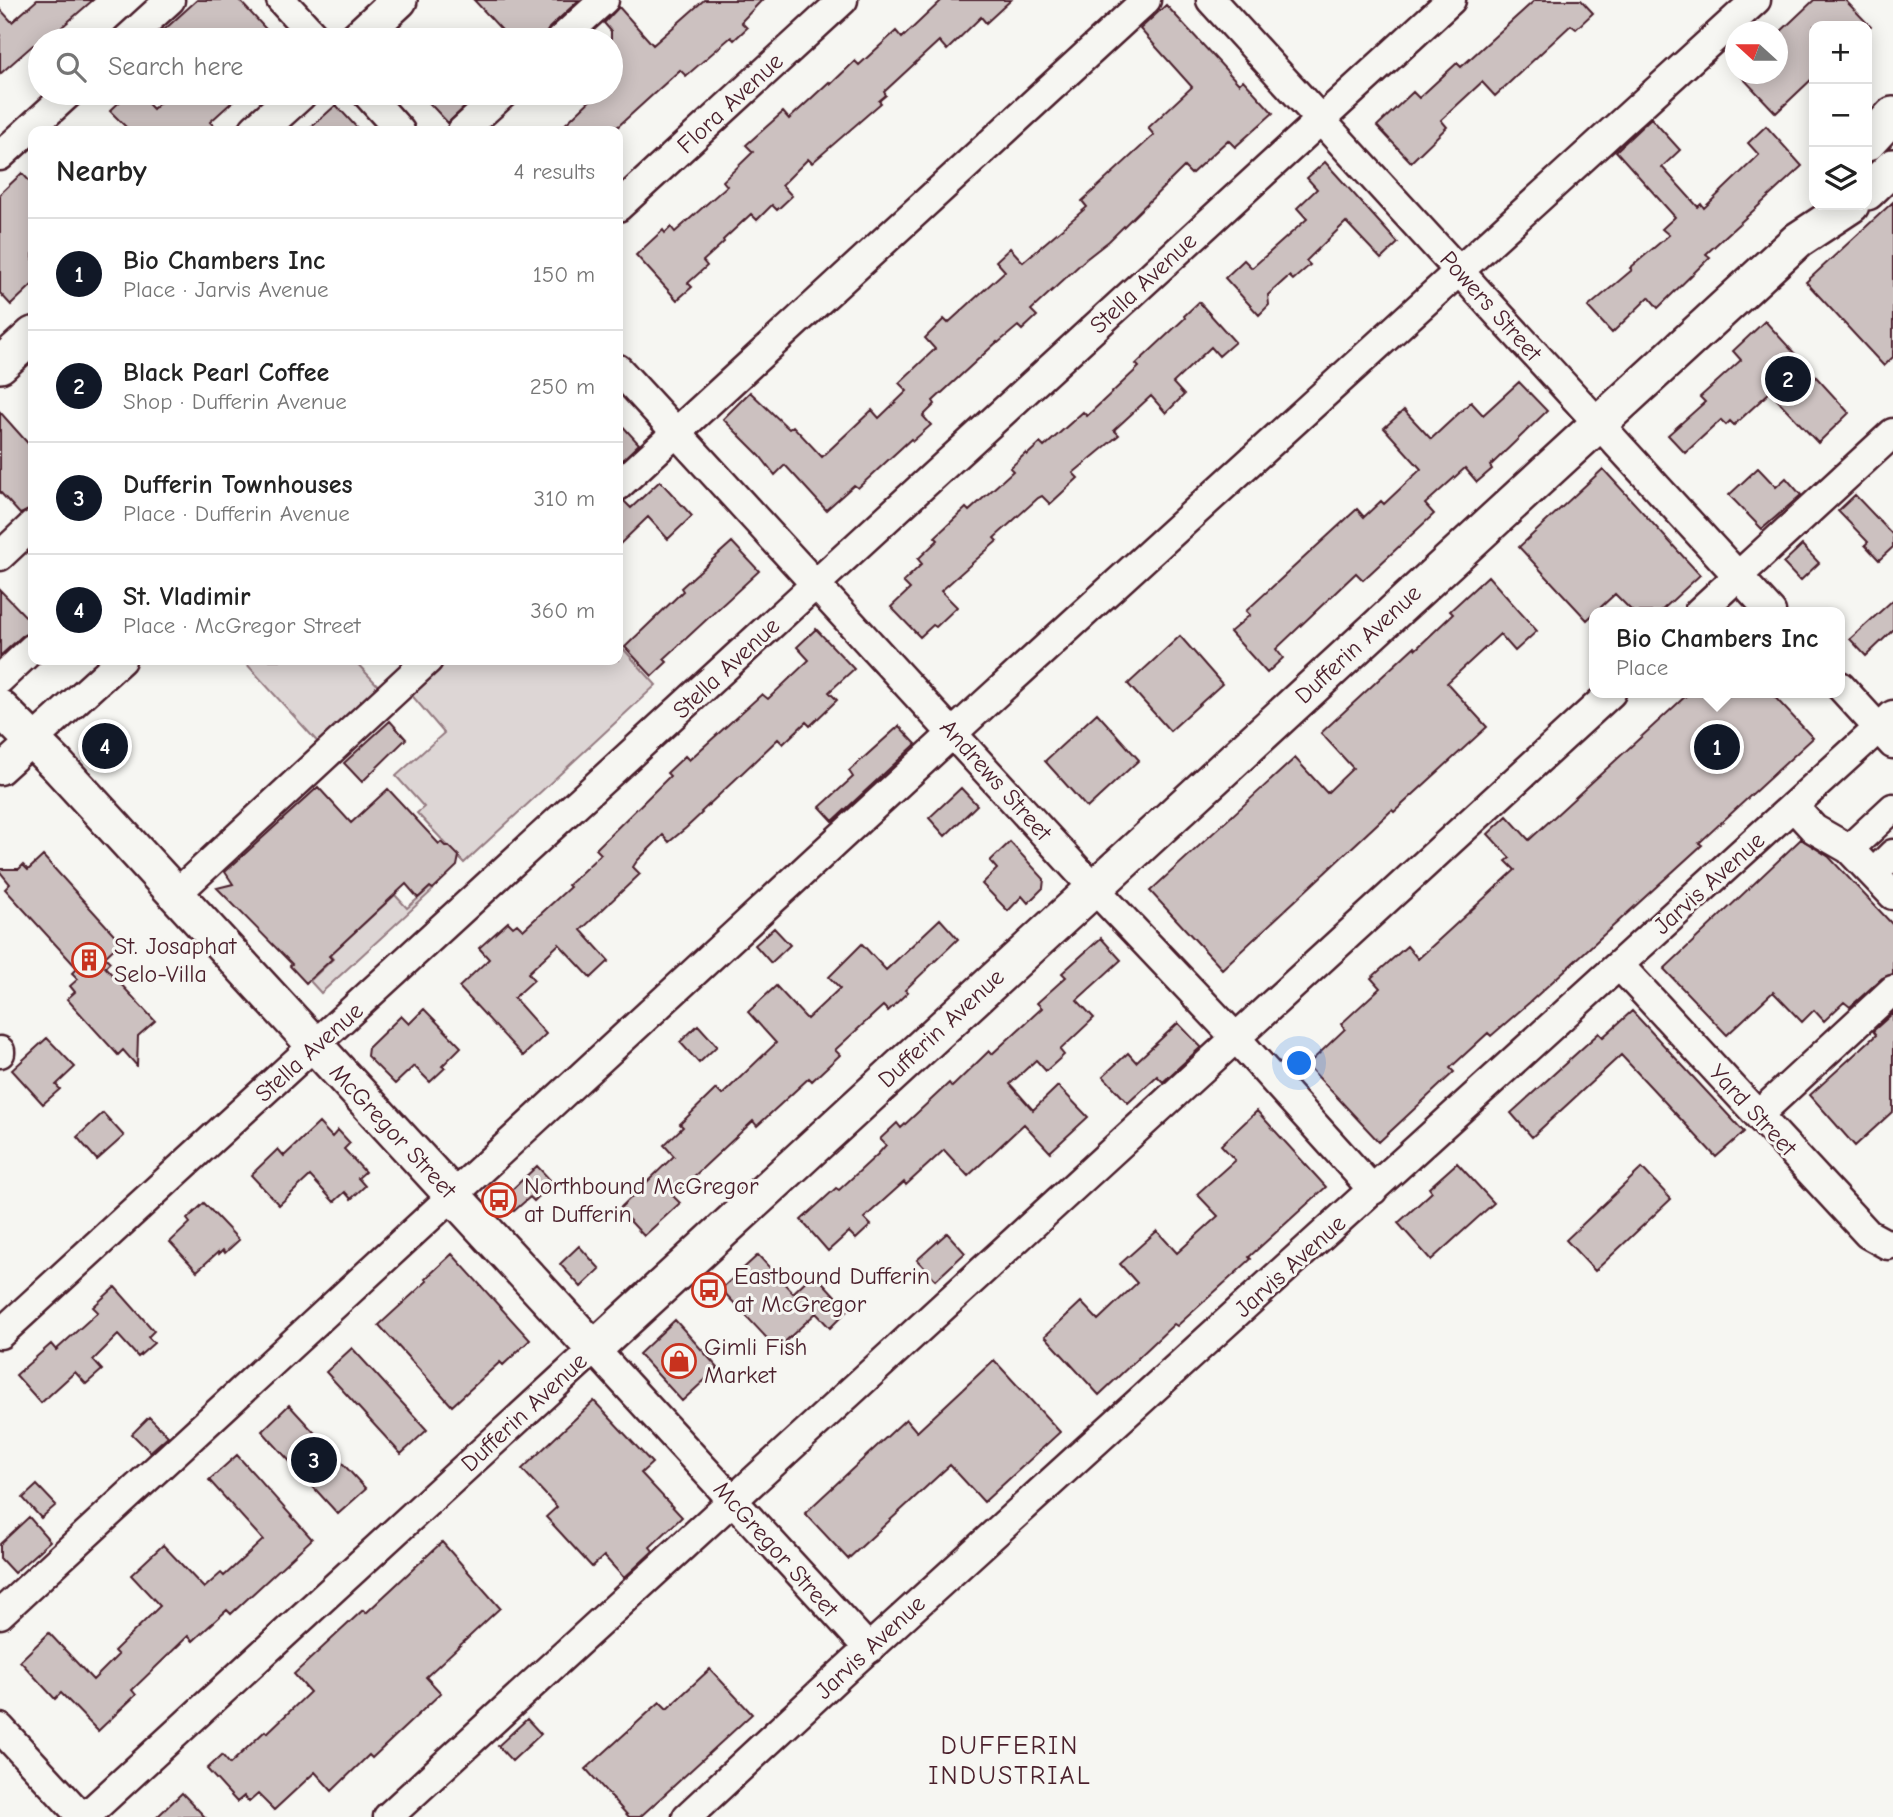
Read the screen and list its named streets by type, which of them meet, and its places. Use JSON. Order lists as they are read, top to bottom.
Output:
{
  "streets": {
    "main road": ["Dufferin Avenue", "McGregor Street"],
    "street": [
      "Flora Avenue",
      "Stella Avenue",
      "Powers Street",
      "Andrews Street",
      "Jarvis Avenue",
      "Yard Street"
    ]
  },
  "crossings": [
    ["Stella Avenue", "Powers Street"],
    ["Stella Avenue", "Andrews Street"],
    ["Stella Avenue", "McGregor Street"],
    ["Powers Street", "Dufferin Avenue"],
    ["Dufferin Avenue", "Andrews Street"],
    ["Dufferin Avenue", "McGregor Street"],
    ["Andrews Street", "Jarvis Avenue"],
    ["Jarvis Avenue", "Yard Street"],
    ["Jarvis Avenue", "McGregor Street"]
  ],
  "districts": ["DUFFERIN INDUSTRIAL"],
  "places": {
    "building": ["St. Josaphat Selo-Villa"],
    "bus stop": ["Northbound McGregor at Dufferin", "Eastbound Dufferin at McGregor"],
    "shop": ["Gimli Fish Market"]
  },
  "north": "left",
  "page": {
    "map_buttons": ["+", "−"],
    "search": "Search here",
    "heading": ["Nearby", "4 results"],
    "list": [
      {
        "mark": "1",
        "name": "Bio Chambers Inc",
        "note": "Place · Jarvis Avenue",
        "value": "150 m"
      },
      {
        "mark": "2",
        "name": "Black Pearl Coffee",
        "note": "Shop · Dufferin Avenue",
        "value": "250 m"
      },
      {
        "mark": "3",
        "name": "Dufferin Townhouses",
        "note": "Place · Dufferin Avenue",
        "value": "310 m"
      },
      {
        "mark": "4",
        "name": "St. Vladimir",
        "note": "Place · McGregor Street",
        "value": "360 m"
      }
    ],
    "pins": [
      "2",
      "4",
      "1",
      "3"
    ],
    "popup": ["Bio Chambers Inc", "Place"]
  }
}
